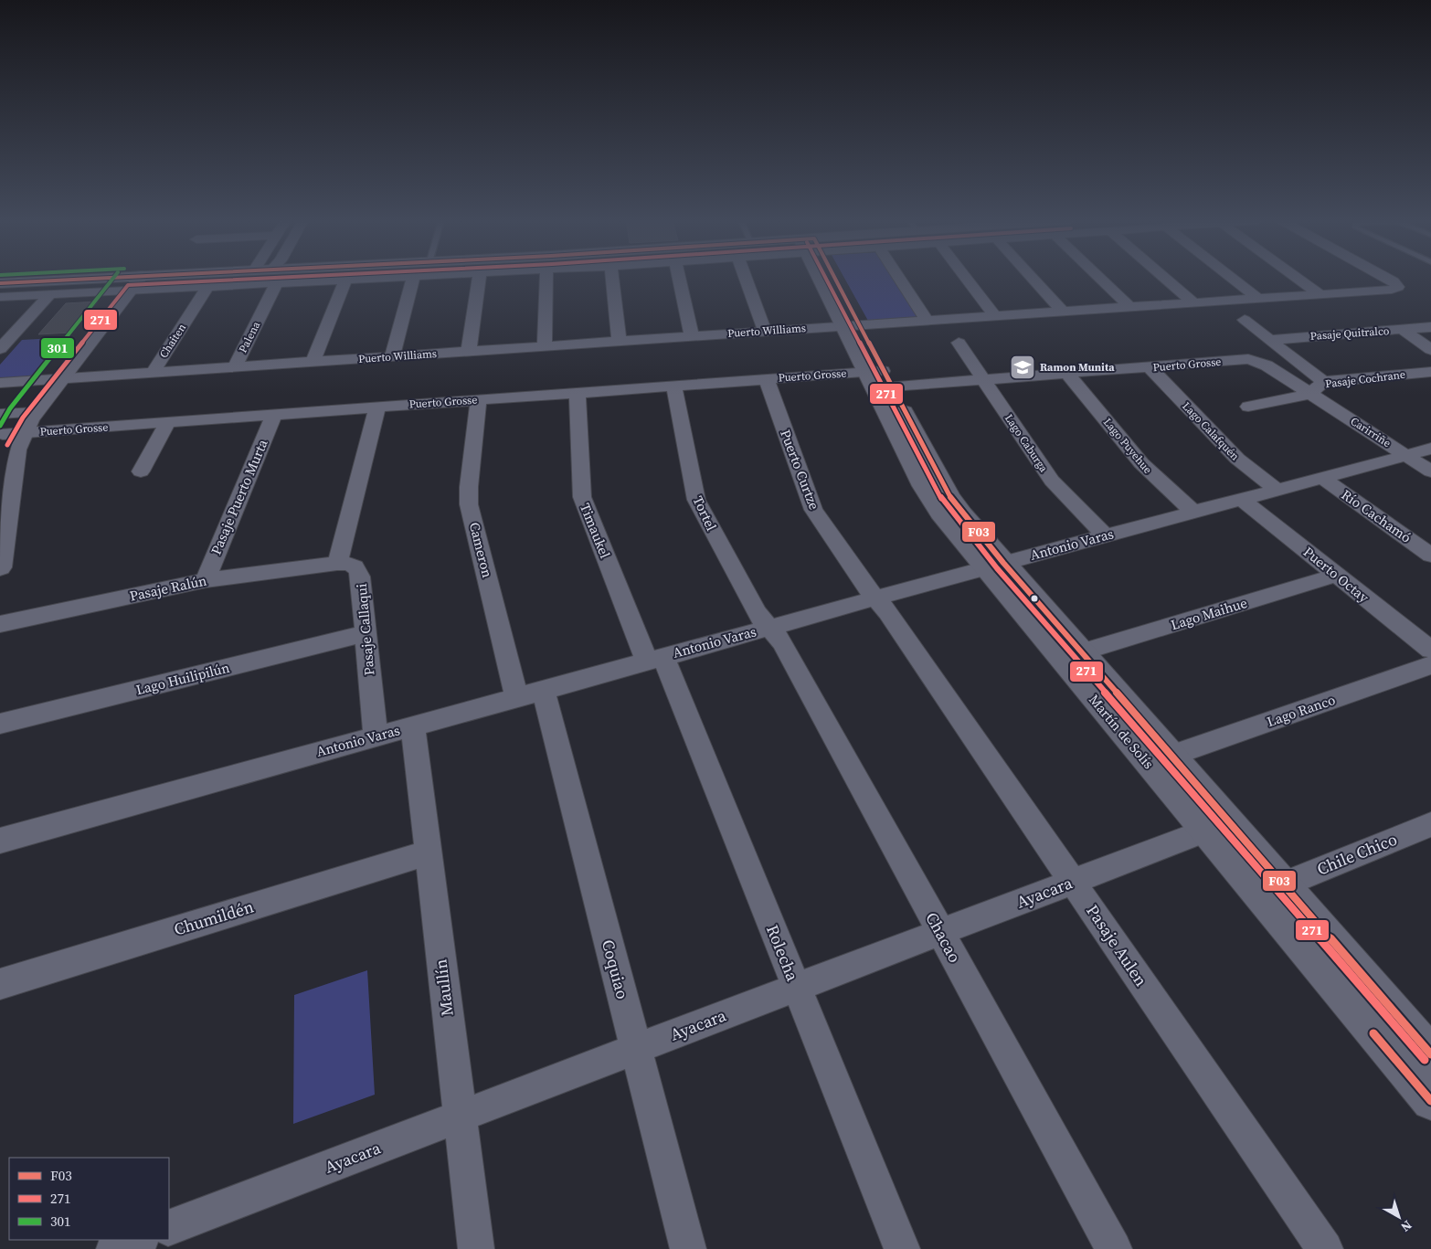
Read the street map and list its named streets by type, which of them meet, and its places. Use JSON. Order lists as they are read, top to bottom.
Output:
{
  "streets": {
    "street": [
      "Puerto Williams",
      "Pasaje Quitralco",
      "Palena",
      "Chaiten",
      "Puerto Grosse",
      "Pasaje Cochrane",
      "Lago Calafquén",
      "Carirriñe",
      "Lago Caburga",
      "Lago Puyehue",
      "Puerto Curtze",
      "Pasaje Puerto Murta",
      "Tortel",
      "Río Cachamó",
      "Timaukel",
      "Antonio Varas",
      "Cameron",
      "Puerto Octay",
      "Pasaje Ralún",
      "Lago Maihue",
      "Pasaje Callaqui",
      "Lago Huilipilún",
      "Lago Ranco",
      "Martín de Solís",
      "Chile Chico",
      "Ayacara",
      "Chumildén",
      "Chacao",
      "Pasaje Aulen",
      "Rolecha",
      "Coquiao",
      "Maullín"
    ]
  },
  "crossings": [
    ["Puerto Williams", "Palena"],
    ["Puerto Williams", "Chaiten"],
    ["Puerto Williams", "Martín de Solís"],
    ["Puerto Grosse", "Pasaje Cochrane"],
    ["Puerto Grosse", "Lago Calafquén"],
    ["Puerto Grosse", "Carirriñe"],
    ["Puerto Grosse", "Lago Caburga"],
    ["Puerto Grosse", "Lago Puyehue"],
    ["Puerto Grosse", "Puerto Curtze"],
    ["Puerto Grosse", "Pasaje Puerto Murta"],
    ["Puerto Grosse", "Tortel"],
    ["Puerto Grosse", "Timaukel"],
    ["Puerto Grosse", "Cameron"],
    ["Puerto Grosse", "Martín de Solís"],
    ["Pasaje Cochrane", "Carirriñe"],
    ["Lago Calafquén", "Antonio Varas"],
    ["Carirriñe", "Antonio Varas"],
    ["Lago Caburga", "Antonio Varas"],
    ["Lago Puyehue", "Antonio Varas"],
    ["Puerto Curtze", "Antonio Varas"],
    ["Puerto Curtze", "Pasaje Aulen"],
    ["Pasaje Puerto Murta", "Pasaje Ralún"],
    ["Tortel", "Antonio Varas"],
    ["Tortel", "Chacao"],
    ["Río Cachamó", "Antonio Varas"],
    ["Timaukel", "Antonio Varas"],
    ["Timaukel", "Rolecha"],
    ["Antonio Varas", "Cameron"],
    ["Antonio Varas", "Puerto Octay"],
    ["Antonio Varas", "Pasaje Callaqui"],
    ["Antonio Varas", "Martín de Solís"],
    ["Antonio Varas", "Chacao"],
    ["Antonio Varas", "Pasaje Aulen"],
    ["Antonio Varas", "Rolecha"],
    ["Antonio Varas", "Coquiao"],
    ["Antonio Varas", "Maullín"],
    ["Cameron", "Coquiao"],
    ["Puerto Octay", "Lago Maihue"],
    ["Pasaje Ralún", "Pasaje Callaqui"],
    ["Lago Maihue", "Martín de Solís"],
    ["Pasaje Callaqui", "Lago Huilipilún"],
    ["Lago Ranco", "Martín de Solís"],
    ["Martín de Solís", "Chile Chico"],
    ["Martín de Solís", "Ayacara"],
    ["Ayacara", "Chacao"],
    ["Ayacara", "Pasaje Aulen"],
    ["Ayacara", "Rolecha"],
    ["Ayacara", "Coquiao"],
    ["Ayacara", "Maullín"],
    ["Chumildén", "Maullín"]
  ],
  "places": {
    "school or university": ["Ramon Munita"]
  },
  "lines": ["transit line F03", "transit line 271", "transit line 301"],
  "legend": ["F03", "271", "301"],
  "north": "bottom right"
}
